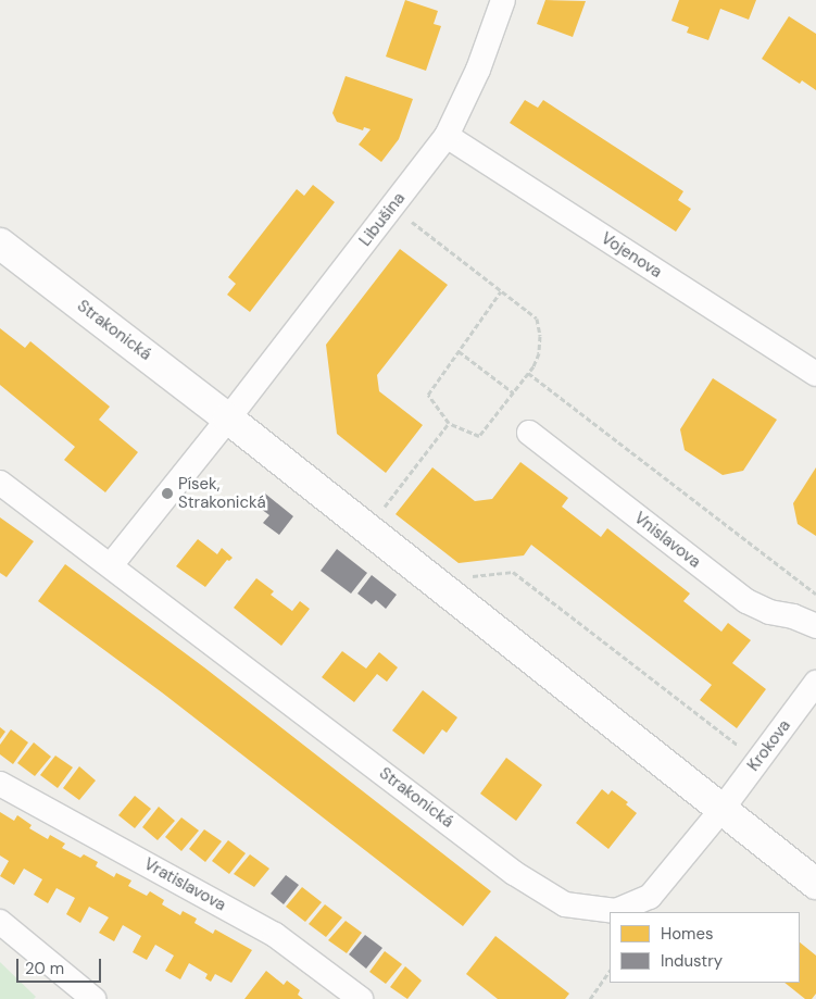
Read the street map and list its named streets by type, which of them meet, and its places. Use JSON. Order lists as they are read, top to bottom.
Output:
{
  "streets": {
    "main road": ["Strakonická"],
    "street": [
      "Libušina",
      "Vojenova",
      "Vnislavova",
      "Krokova",
      "Vratislavova"
    ]
  },
  "crossings": [
    ["Libušina", "Vojenova"],
    ["Libušina", "Strakonická"],
    ["Strakonická", "Krokova"]
  ],
  "places": ["Písek, Strakonická"],
  "legend": ["Homes", "Industry"],
  "scale_bar": "20 m"
}
